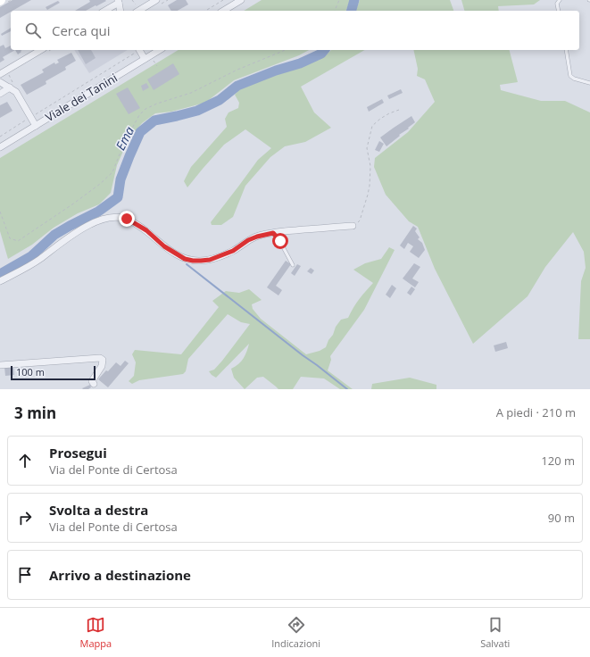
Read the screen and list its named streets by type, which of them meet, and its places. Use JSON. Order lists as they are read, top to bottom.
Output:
{
  "streets": {
    "street": ["Viale dei Tanini"]
  },
  "water": ["Ema"],
  "scale_bar": "100 m",
  "page": {
    "search": "Cerca qui",
    "scale": "100 m",
    "heading": ["3 min", "A piedi · 210 m"],
    "list": [
      ["Prosegui", "Via del Ponte di Certosa", "120 m"],
      ["Svolta a destra", "Via del Ponte di Certosa", "90 m"],
      "Arrivo a destinazione"
    ],
    "nav": ["Mappa", "Indicazioni", "Salvati"]
  }
}
